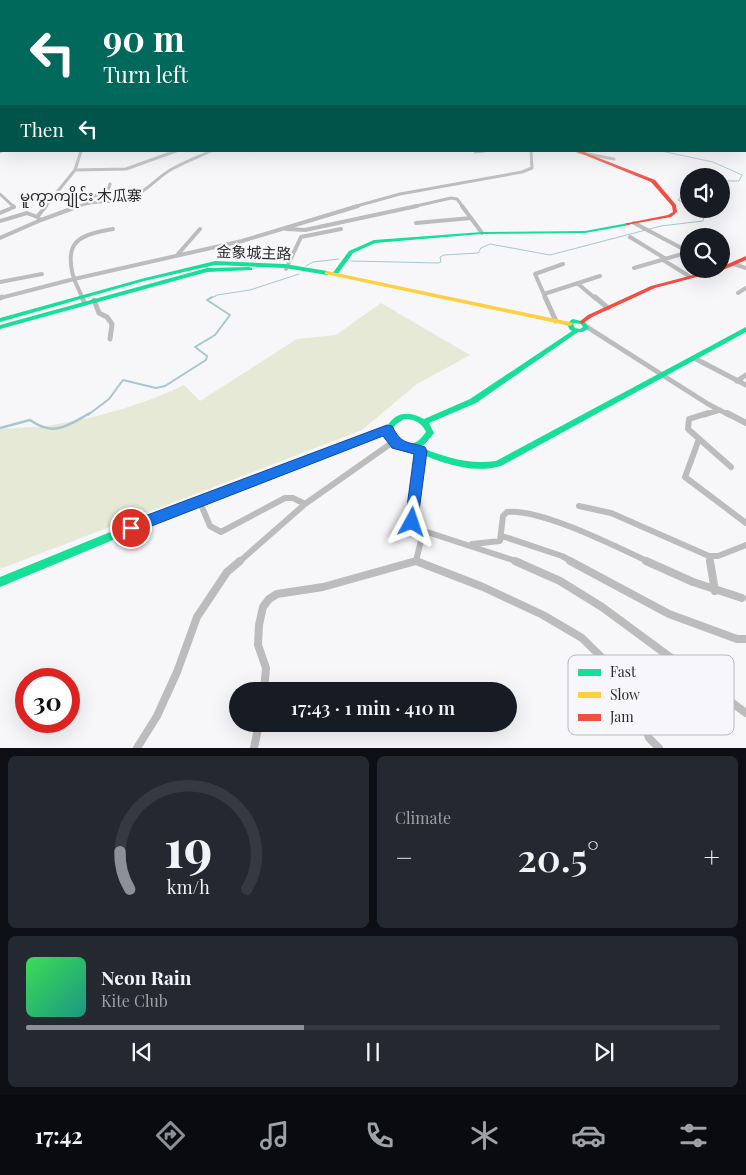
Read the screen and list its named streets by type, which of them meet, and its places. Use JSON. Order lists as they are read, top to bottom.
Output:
{
  "streets": {
    "main road": ["金象城主路"]
  },
  "districts": ["မူကွာကျိုင်း 木瓜寨"],
  "legend": ["Fast", "Slow", "Jam"],
  "page": {
    "turn": ["90 m", "Turn left"],
    "then": "Then",
    "limit": "30",
    "trip": "17:43 · 1 min · 410 m",
    "tile": "Climate",
    "heat": ["−", "20.5°", "+"],
    "song": ["Neon Rain", "Kite Club"],
    "tabs": "17:42",
    "gauge": ["19", "km/h"]
  }
}
